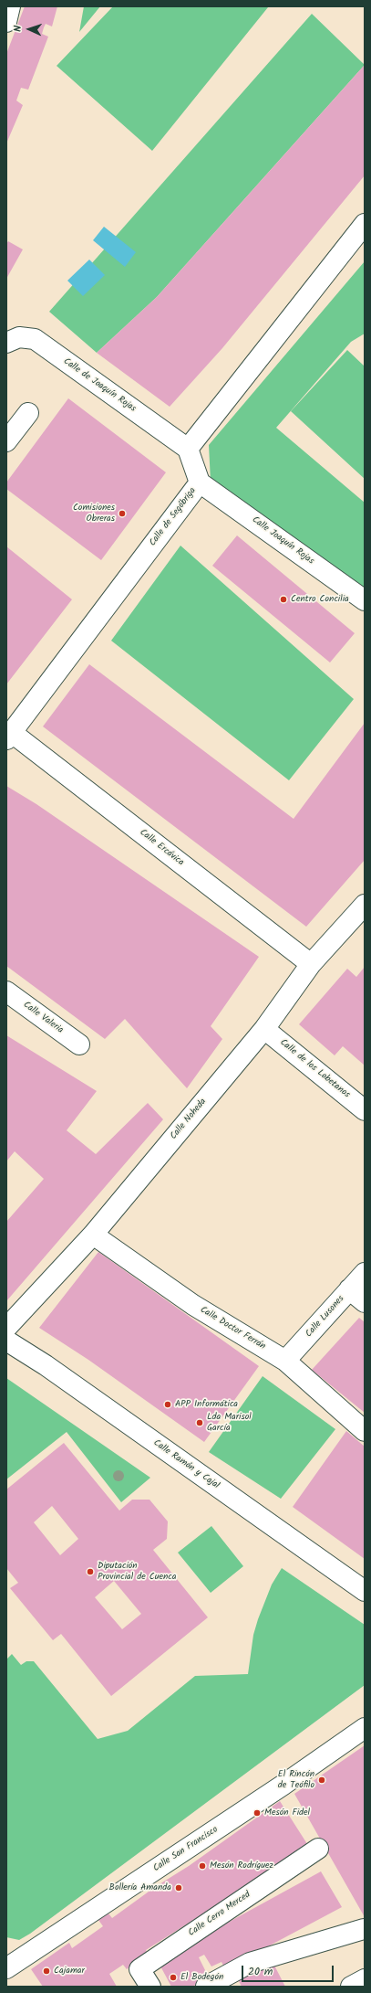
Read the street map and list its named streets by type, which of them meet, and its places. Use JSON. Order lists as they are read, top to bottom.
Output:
{
  "streets": {
    "street": [
      "Calle de Joaquín Rojas",
      "Calle de Segóbriga",
      "Calle Joaquín Rojas",
      "Calle Ercávica",
      "Calle Valeria",
      "Calle de los Lobetanos",
      "Calle Noheda",
      "Calle Lusones",
      "Calle Doctor Ferrán",
      "Calle Ramón y Cajal",
      "Calle San Francisco",
      "Calle Cerro Merced"
    ]
  },
  "crossings": [
    ["Calle de Joaquín Rojas", "Calle de Segóbriga"],
    ["Calle de Segóbriga", "Calle Joaquín Rojas"],
    ["Calle de Segóbriga", "Calle Ercávica"],
    ["Calle Ercávica", "Calle Noheda"],
    ["Calle de los Lobetanos", "Calle Noheda"],
    ["Calle Noheda", "Calle Doctor Ferrán"],
    ["Calle Lusones", "Calle Doctor Ferrán"]
  ],
  "places": [
    "Comisiones Obreras",
    "Centro Concilia",
    "APP Informática",
    "Lda Marisol García",
    "Diputación Provincial de Cuenca",
    "El Rincón de Teófilo",
    "Mesón Fidel",
    "Mesón Rodríguez",
    "Bollería Amanda",
    "Cajamar",
    "El Bodegón"
  ],
  "scale_bar": "20 m",
  "north": "left"
}
